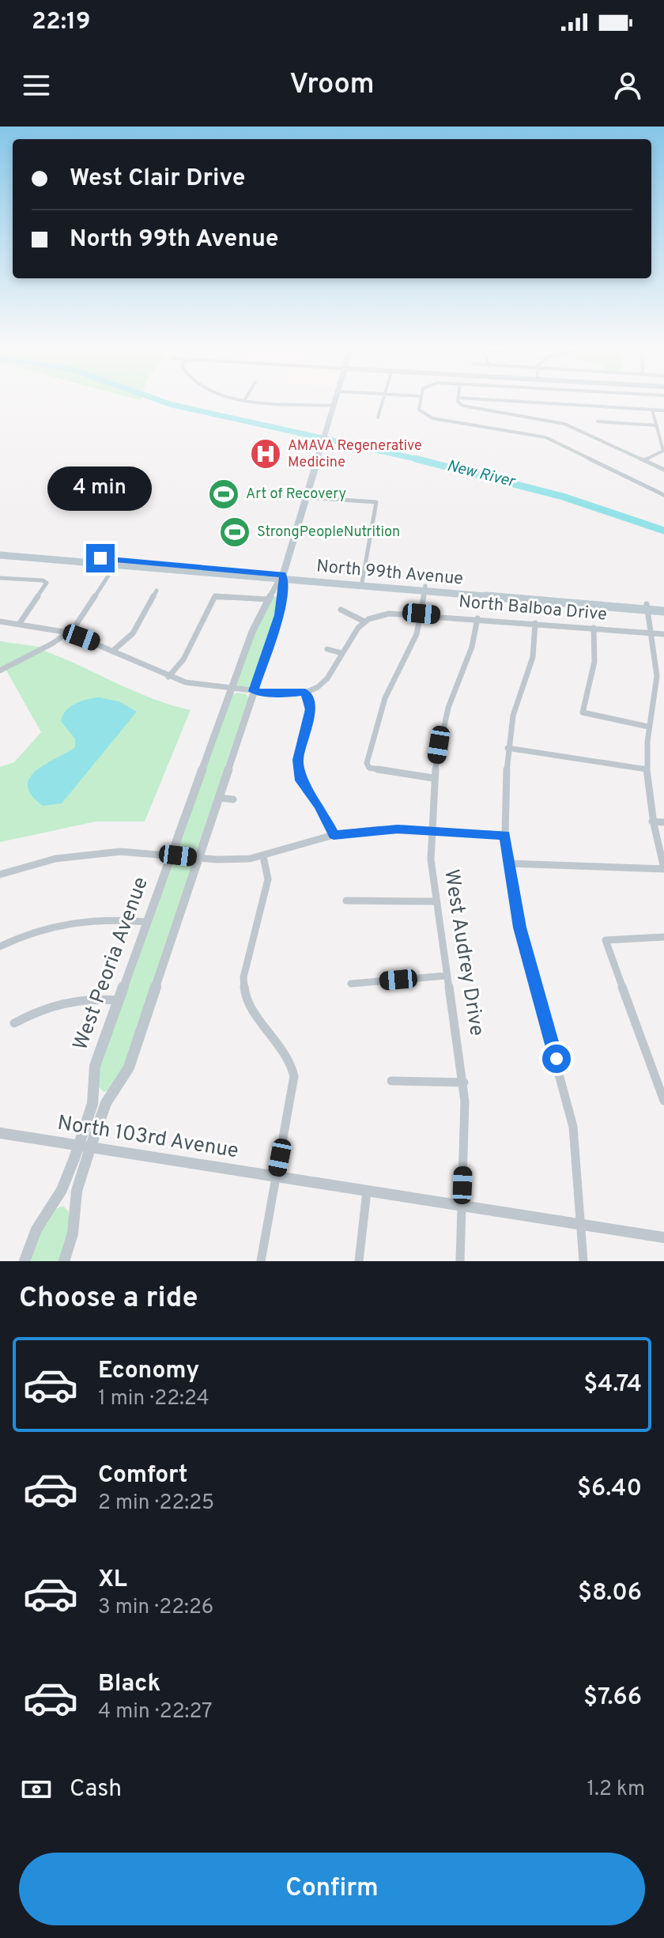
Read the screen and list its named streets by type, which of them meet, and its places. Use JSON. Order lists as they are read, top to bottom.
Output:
{
  "streets": {
    "main road": ["North 99th Avenue", "West Peoria Avenue"],
    "street": ["North Balboa Drive", "West Audrey Drive", "North 103rd Avenue"]
  },
  "crossings": [
    ["North 99th Avenue", "West Peoria Avenue"],
    ["North Balboa Drive", "West Audrey Drive"],
    ["West Audrey Drive", "North 103rd Avenue"],
    ["West Peoria Avenue", "North 103rd Avenue"]
  ],
  "water": ["New River"],
  "places": {
    "hospital": ["AMAVA Regenerative Medicine"],
    "sports": ["Art of Recovery", "StrongPeopleNutrition"]
  },
  "page": {
    "status": "22:19",
    "header": "Vroom",
    "banner": ["West Clair Drive", "North 99th Avenue"],
    "bubble": "4 min",
    "heading": "Choose a ride",
    "list": [
      {
        "name": "Economy",
        "note": "1 min · 22:24",
        "value": "$4.74"
      },
      {
        "name": "Comfort",
        "note": "2 min · 22:25",
        "value": "$6.40"
      },
      {
        "name": "XL",
        "note": "3 min · 22:26",
        "value": "$8.06"
      },
      {
        "name": "Black",
        "note": "4 min · 22:27",
        "value": "$7.66"
      }
    ],
    "pay": ["Cash", "1.2 km"],
    "buttons": "Confirm"
  }
}
